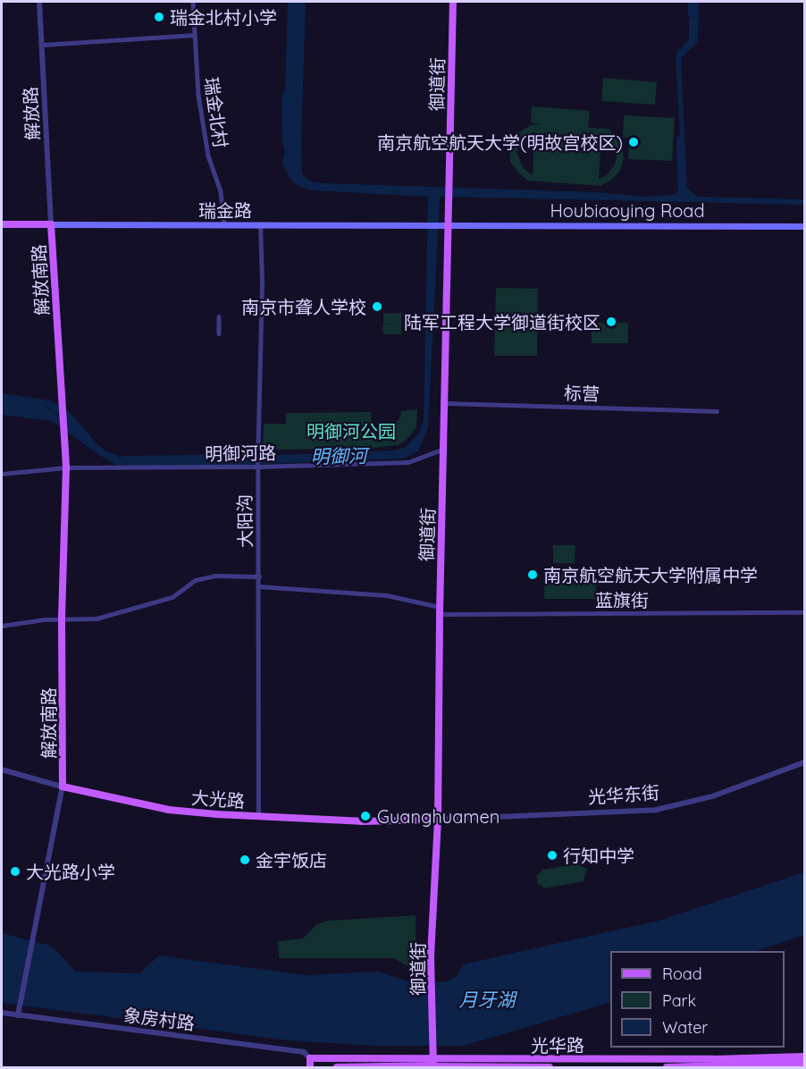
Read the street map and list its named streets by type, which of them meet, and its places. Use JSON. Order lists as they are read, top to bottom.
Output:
{
  "streets": {
    "main road": [
      "御道街",
      "瑞金路",
      "Houbiaoying Road",
      "光华路"
    ],
    "street": [
      "瑞金北村",
      "解放路",
      "解放南路",
      "标营",
      "明御河路",
      "大阳沟",
      "蓝旗街",
      "光华东街",
      "大光路",
      "象房村路"
    ]
  },
  "crossings": [
    ["御道街", "瑞金路"],
    ["御道街", "Houbiaoying Road"],
    ["御道街", "标营"],
    ["御道街", "明御河路"],
    ["御道街", "蓝旗街"],
    ["御道街", "光华东街"],
    ["御道街", "光华路"],
    ["瑞金北村", "瑞金路"],
    ["解放路", "瑞金路"],
    ["解放路", "解放南路"],
    ["瑞金路", "Houbiaoying Road"],
    ["瑞金路", "解放南路"],
    ["瑞金路", "大阳沟"],
    ["解放南路", "明御河路"],
    ["解放南路", "大光路"],
    ["解放南路", "象房村路"],
    ["明御河路", "大阳沟"],
    ["大阳沟", "蓝旗街"],
    ["大阳沟", "大光路"],
    ["象房村路", "光华路"]
  ],
  "water": ["明御河", "月牙湖"],
  "parks": ["明御河公园"],
  "places": [
    "瑞金北村小学",
    "南京航空航天大学(明故宫校区)",
    "南京市聋人学校",
    "陆军工程大学御道街校区",
    "南京航空航天大学附属中学",
    "Guanghuamen",
    "行知中学",
    "金宇饭店",
    "大光路小学"
  ],
  "legend": ["Road", "Park", "Water"]
}
